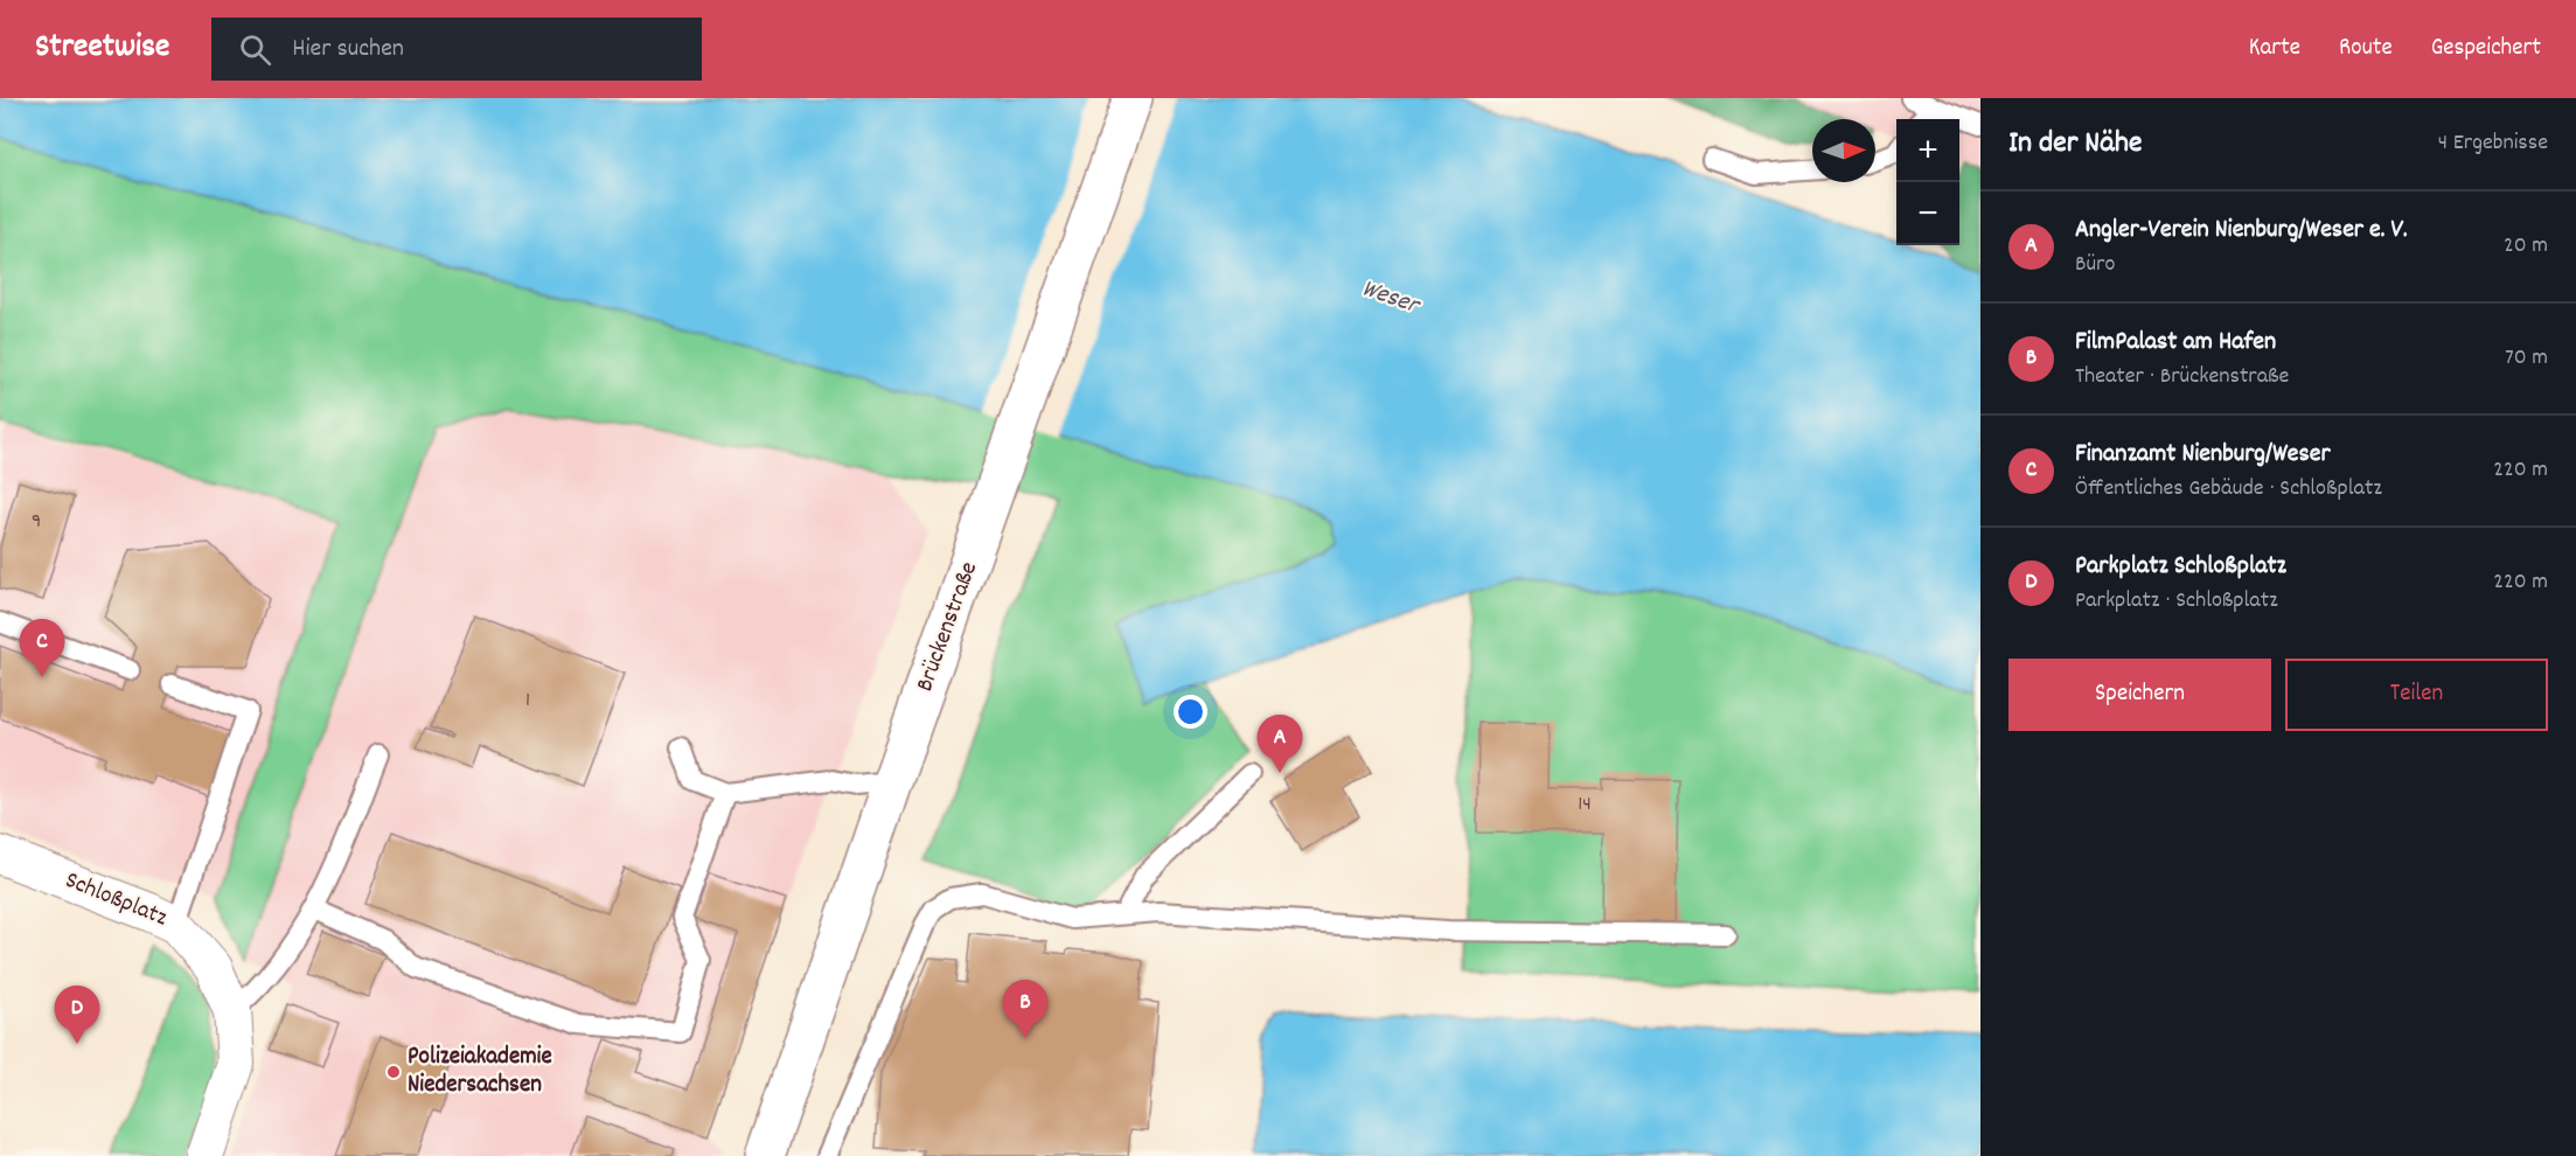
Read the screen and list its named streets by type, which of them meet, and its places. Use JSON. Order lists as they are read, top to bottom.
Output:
{
  "streets": {
    "street": ["Brückenstraße", "Schloßplatz"]
  },
  "water": ["Weser"],
  "places": ["Polizeiakademie Niedersachsen"],
  "house_numbers": ["9", "1", "14"],
  "north": "right",
  "page": {
    "header": "Streetwise",
    "search": "Hier suchen",
    "nav": ["Karte", "Route", "Gespeichert"],
    "heading": ["In der Nähe", "4 Ergebnisse"],
    "map_buttons": ["+", "−"],
    "list": [
      {
        "mark": "A",
        "name": "Angler-Verein Nienburg/Weser e. V.",
        "note": "Büro",
        "value": "20 m"
      },
      {
        "mark": "B",
        "name": "FilmPalast am Hafen",
        "note": "Theater · Brückenstraße",
        "value": "70 m"
      },
      {
        "mark": "C",
        "name": "Finanzamt Nienburg/Weser",
        "note": "Öffentliches Gebäude · Schloßplatz",
        "value": "220 m"
      },
      {
        "mark": "D",
        "name": "Parkplatz Schloßplatz",
        "note": "Parkplatz · Schloßplatz",
        "value": "220 m"
      }
    ],
    "pins": [
      "C",
      "A",
      "B",
      "D"
    ],
    "buttons": ["Speichern", "Teilen"]
  }
}
